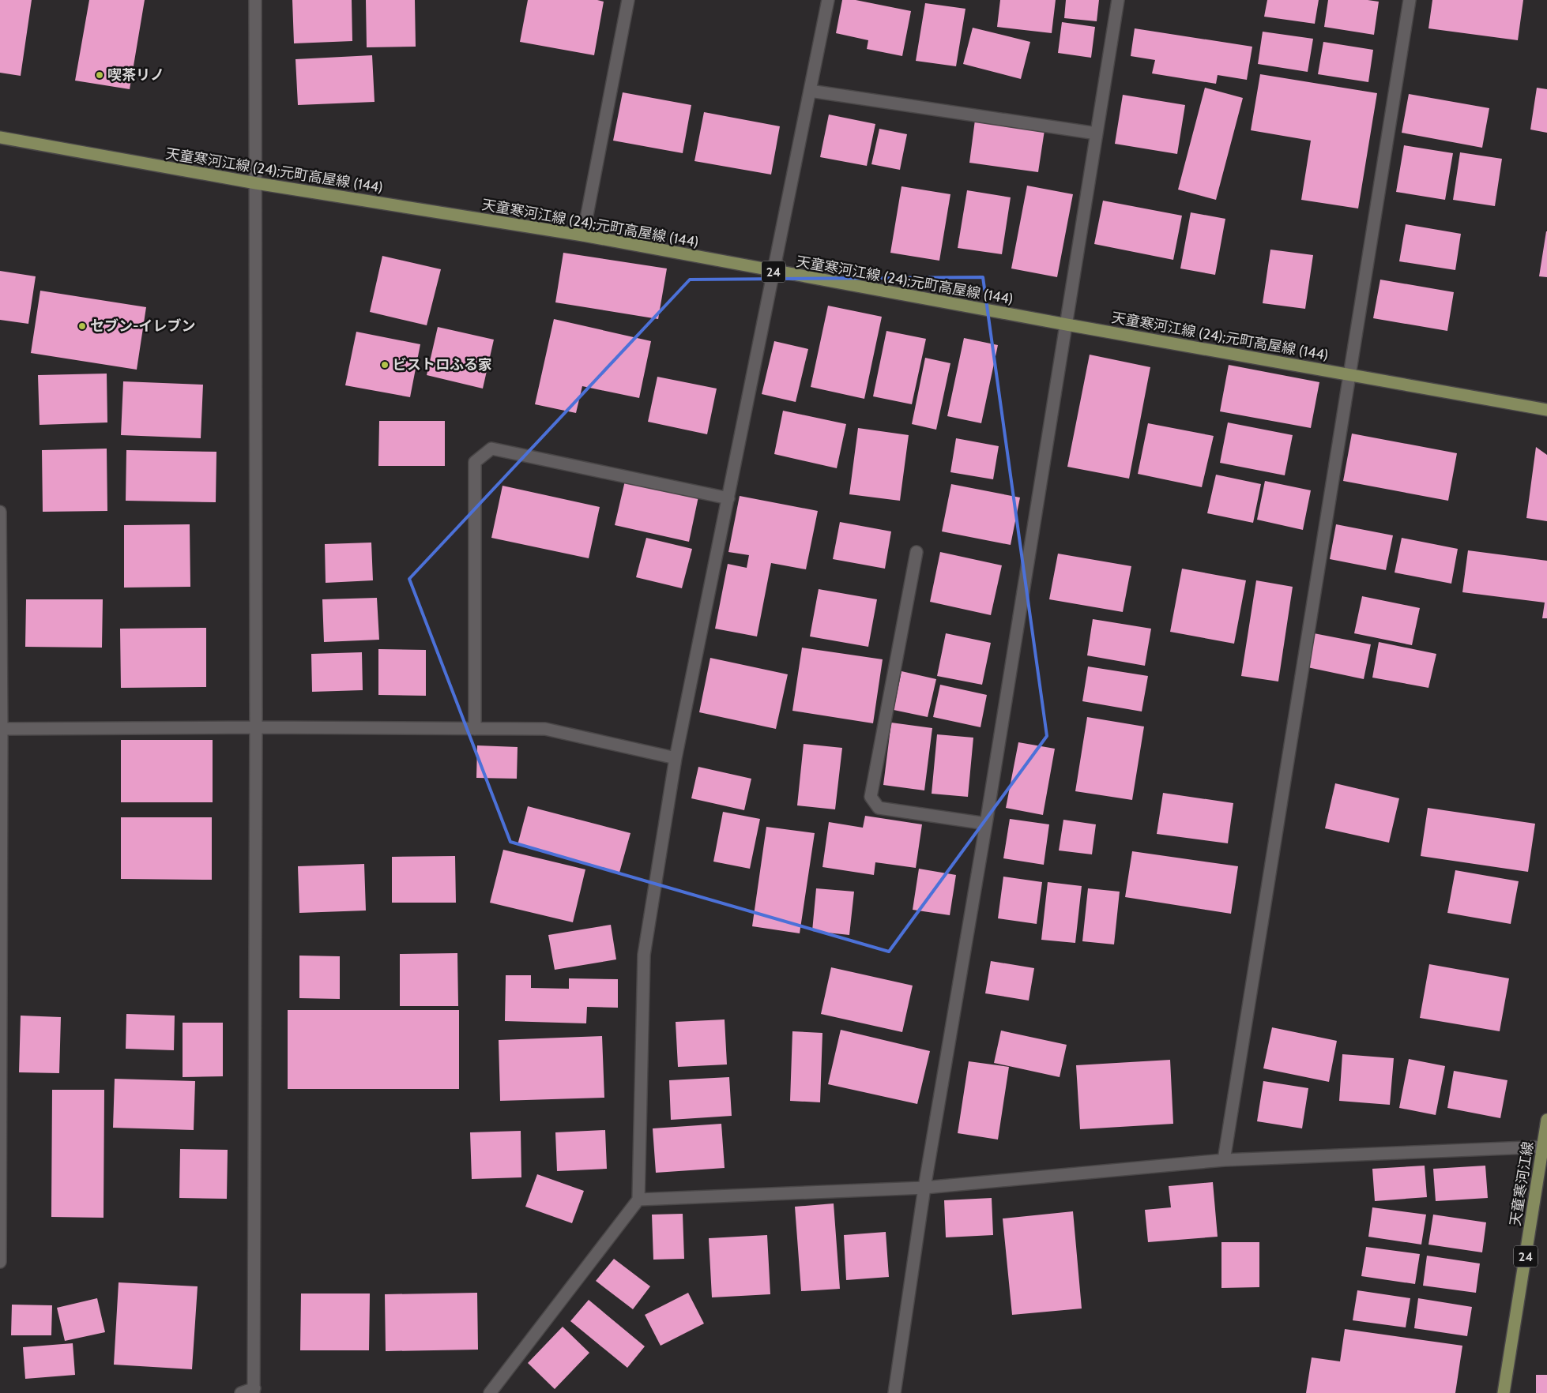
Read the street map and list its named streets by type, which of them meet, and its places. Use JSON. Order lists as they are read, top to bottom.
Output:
{
  "streets": {
    "main road": ["天童寒河江線 (24);元町高屋線 (144)", "24", "天童寒河江線"]
  },
  "places": ["喫茶リノ", "セブン-イレブン", "ビストロふる家"]
}
